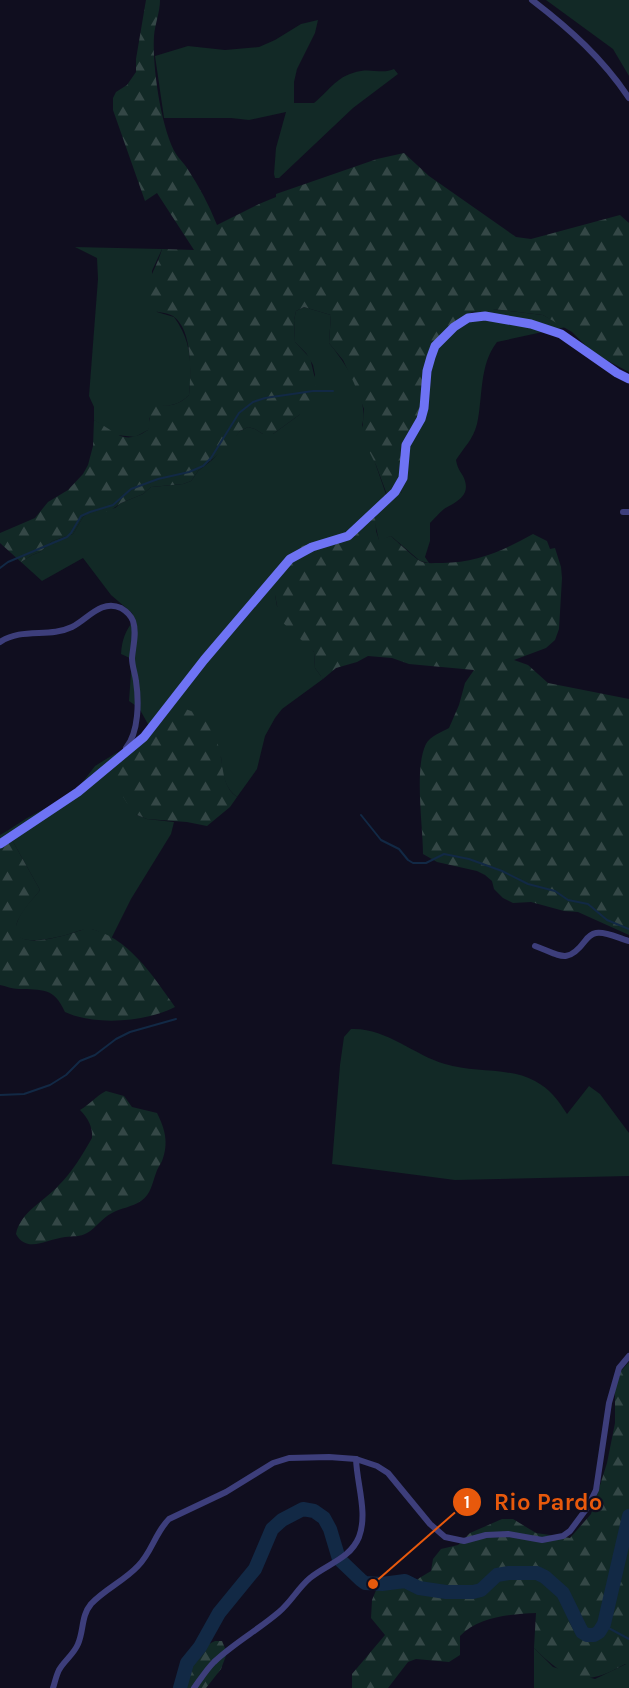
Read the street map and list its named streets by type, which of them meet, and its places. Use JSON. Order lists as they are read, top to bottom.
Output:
{
  "places": ["Rio Pardo"]
}
